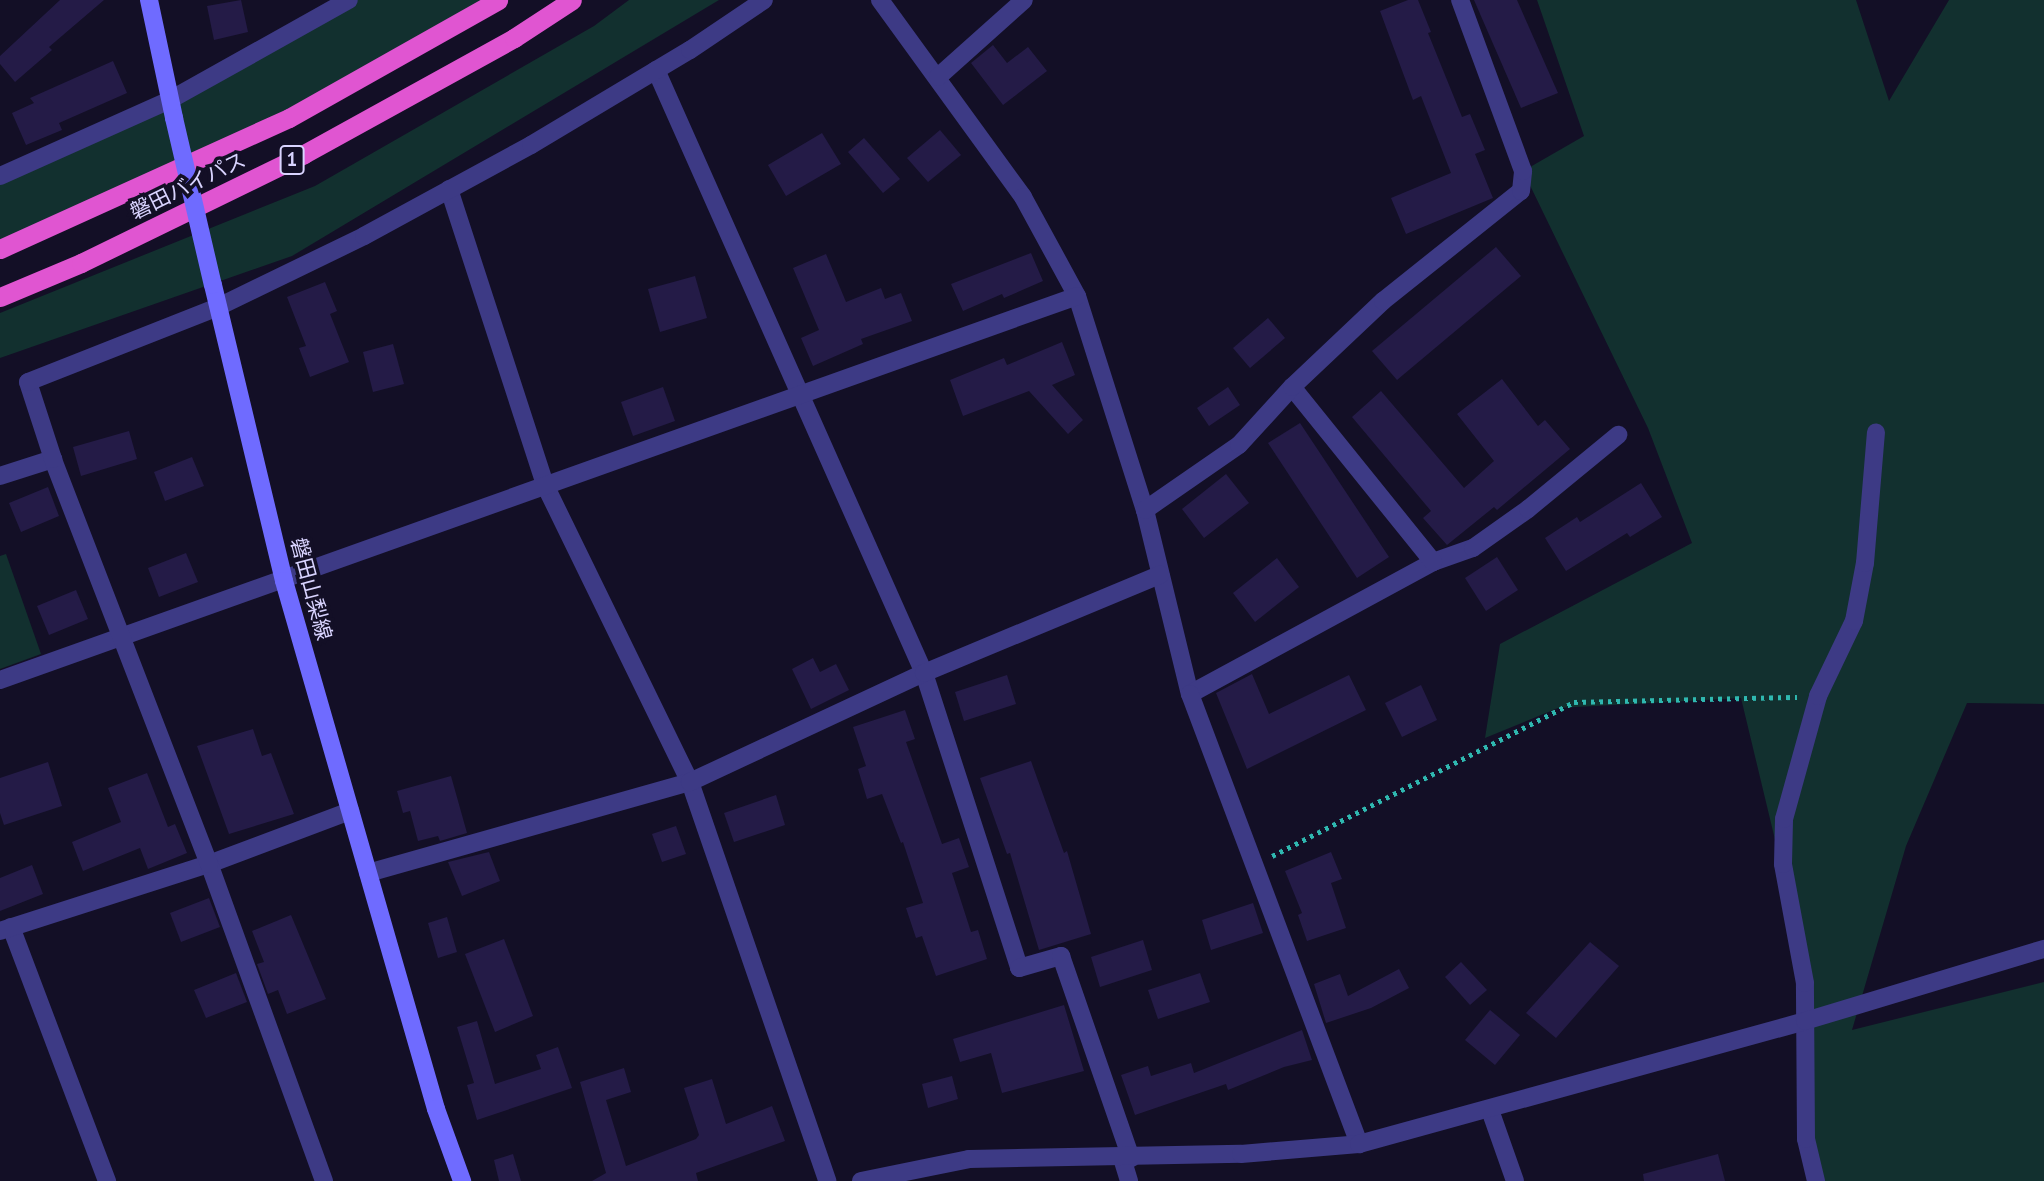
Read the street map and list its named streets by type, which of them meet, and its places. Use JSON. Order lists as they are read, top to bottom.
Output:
{
  "streets": {
    "highway": ["1", "磐田バイパス"],
    "main road": ["磐田山梨線"]
  }
}
